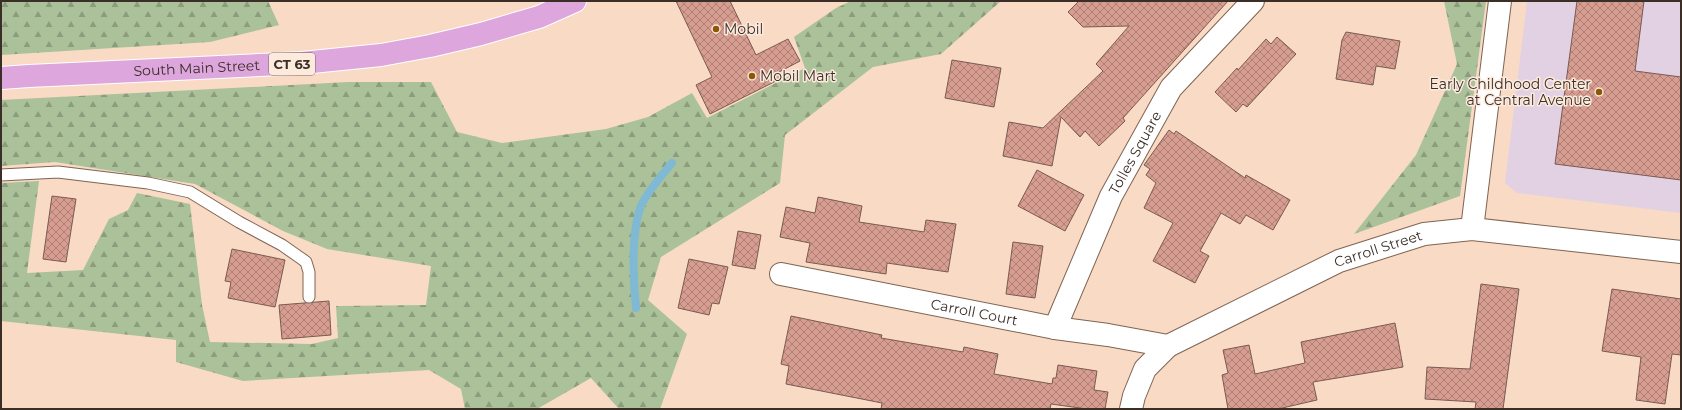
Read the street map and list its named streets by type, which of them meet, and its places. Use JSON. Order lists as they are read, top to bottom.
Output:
{
  "streets": {
    "main road": ["CT 63", "South Main Street"],
    "street": ["Tolles Square", "Carroll Street", "Carroll Court"]
  },
  "crossings": [
    ["Tolles Square", "Carroll Court"],
    ["Carroll Street", "Carroll Court"]
  ],
  "places": ["Mobil", "Mobil Mart", "Early Childhood Center at Central Avenue"]
}
